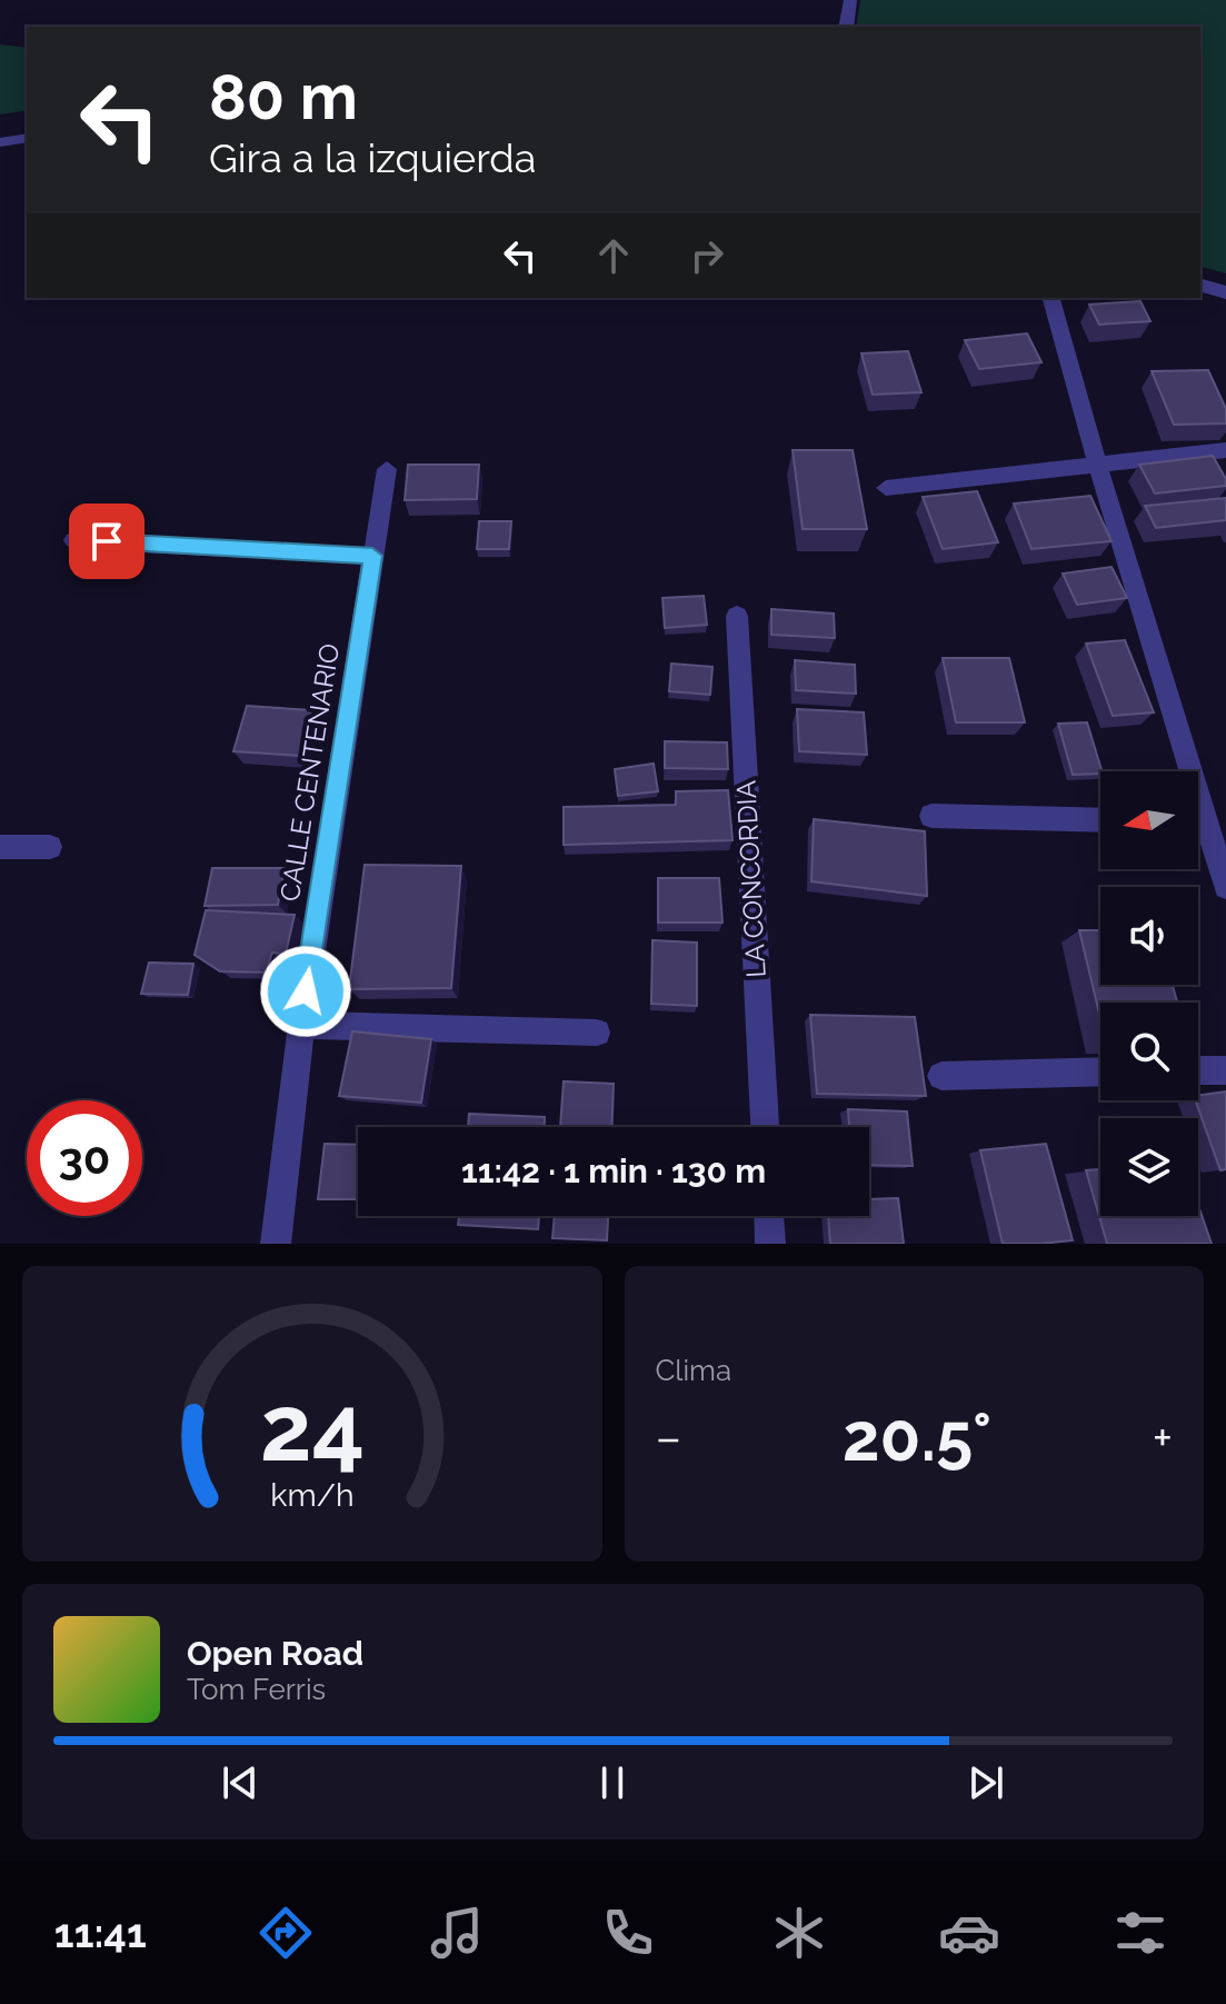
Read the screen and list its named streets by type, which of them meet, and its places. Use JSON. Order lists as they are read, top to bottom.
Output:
{
  "streets": {
    "street": ["CALLE CENTENARIO", "LA CONCORDIA"]
  },
  "north": "left",
  "page": {
    "turn": ["80 m", "Gira a la izquierda"],
    "limit": "30",
    "trip": "11:42 · 1 min · 130 m",
    "tile": "Clima",
    "heat": ["−", "20.5°", "+"],
    "song": ["Open Road", "Tom Ferris"],
    "tabs": "11:41",
    "gauge": ["24", "km/h"]
  }
}
